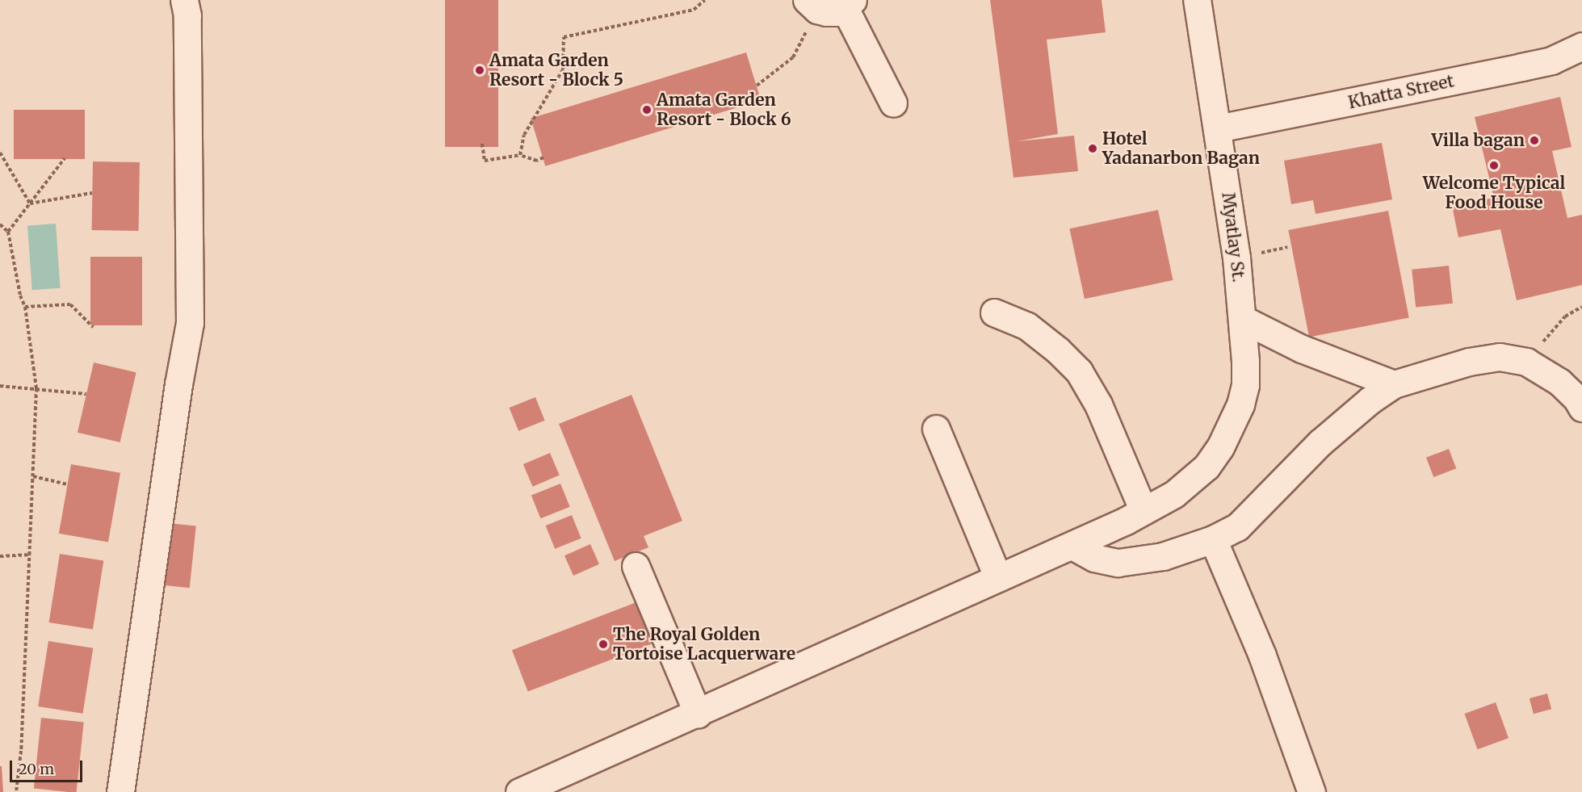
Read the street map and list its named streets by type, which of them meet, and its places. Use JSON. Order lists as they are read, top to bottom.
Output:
{
  "streets": {
    "street": ["Khatta Street", "Myatlay St."]
  },
  "crossings": [
    ["Khatta Street", "Myatlay St."]
  ],
  "places": [
    "Amata Garden Resort - Block 5",
    "Amata Garden Resort - Block 6",
    "Villa bagan",
    "Hotel Yadanarbon Bagan",
    "Welcome Typical Food House",
    "The Royal Golden Tortoise Lacquerware"
  ],
  "scale_bar": "20 m"
}
